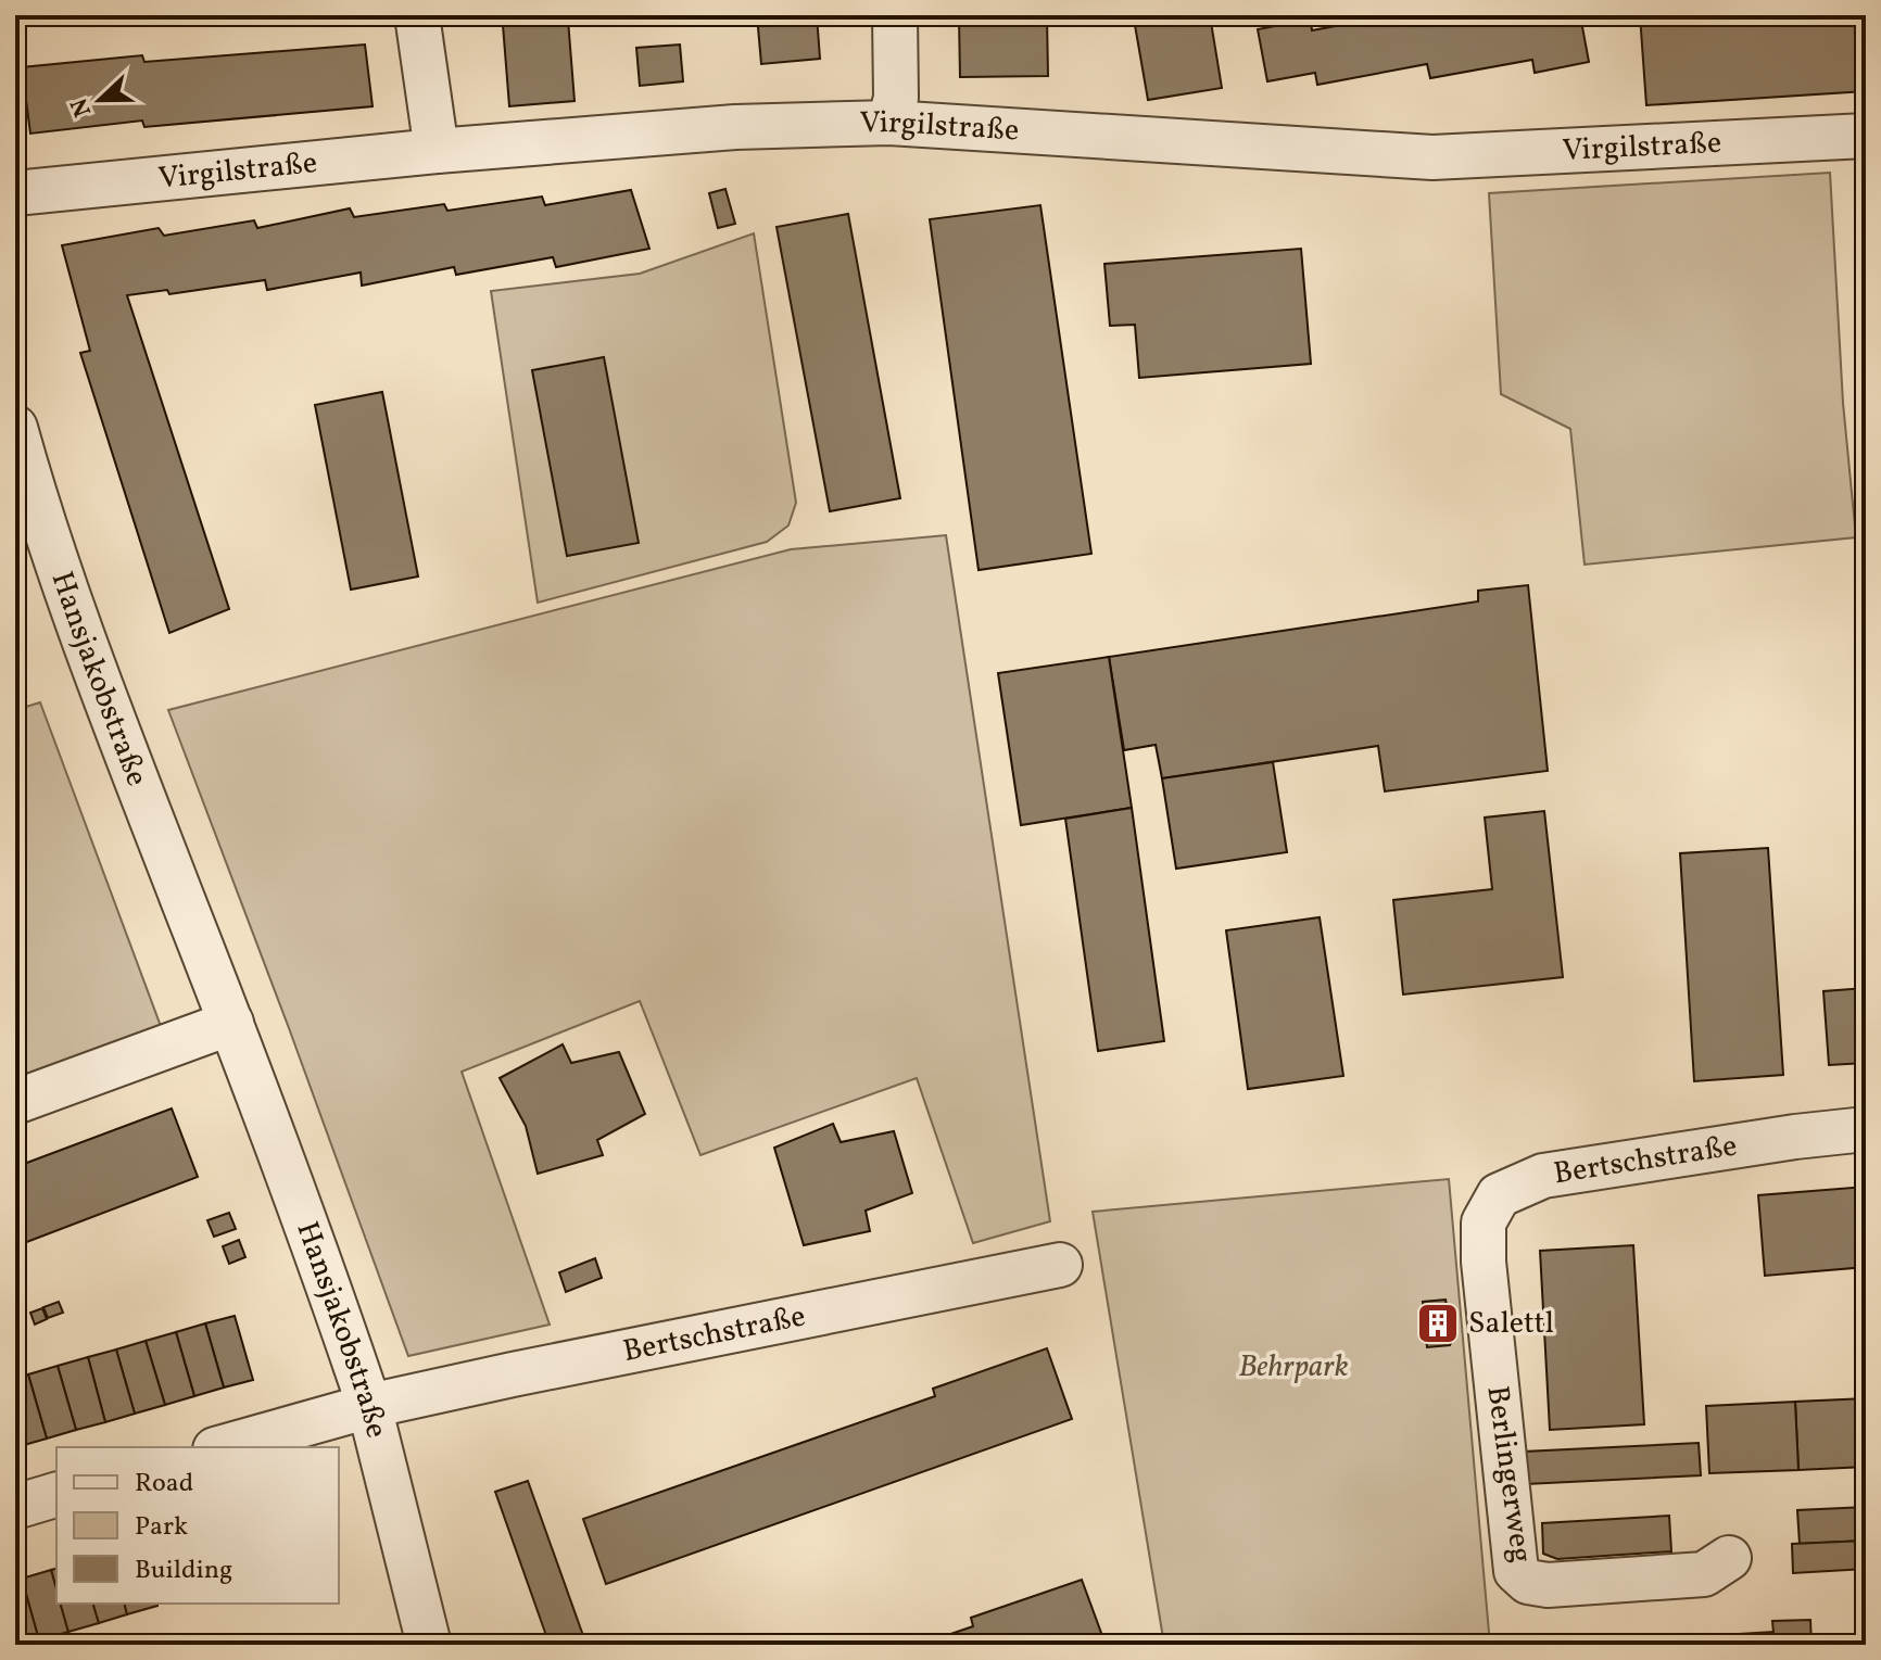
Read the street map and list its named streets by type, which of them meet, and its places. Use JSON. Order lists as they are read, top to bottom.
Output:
{
  "streets": {
    "street": [
      "Virgilstraße",
      "Hansjakobstraße",
      "Bertschstraße",
      "Berlingerweg"
    ]
  },
  "crossings": [
    ["Hansjakobstraße", "Bertschstraße"],
    ["Bertschstraße", "Berlingerweg"]
  ],
  "parks": ["Behrpark"],
  "places": {
    "building": ["Salettl"]
  },
  "legend": ["Road", "Park", "Building"],
  "north": "left"
}
